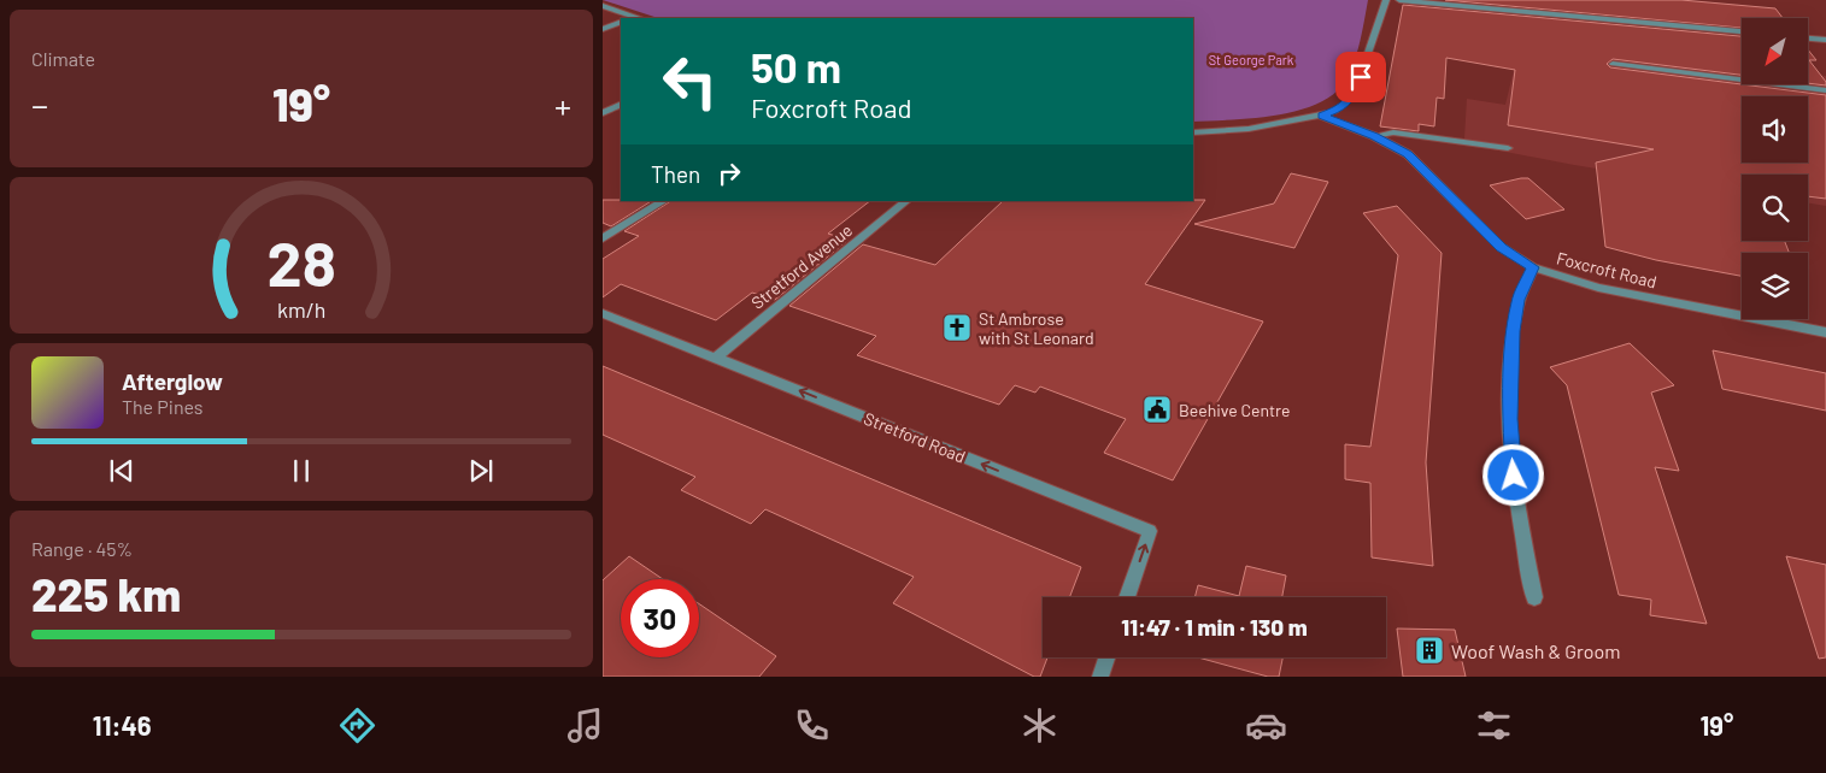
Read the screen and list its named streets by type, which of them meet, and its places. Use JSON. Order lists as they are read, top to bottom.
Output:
{
  "streets": {
    "street": ["Stretford Avenue", "Foxcroft Road", "Stretford Road"]
  },
  "crossings": [
    ["Stretford Avenue", "Stretford Road"]
  ],
  "one_way": ["Stretford Road"],
  "parks": ["St George Park"],
  "places": {
    "church": ["St Ambrose with St Leonard"],
    "public building": ["Beehive Centre"],
    "building": ["Woof Wash & Groom"]
  },
  "north": "bottom left",
  "page": {
    "tile": [
      "Climate",
      ["Range · 45%", "225 km"]
    ],
    "turn": ["50 m", "Foxcroft Road"],
    "heat": ["−", "19°", "+"],
    "then": "Then",
    "song": ["Afterglow", "The Pines"],
    "limit": "30",
    "trip": "11:47 · 1 min · 130 m",
    "tabs": ["11:46", "19°"],
    "gauge": ["28", "km/h"]
  }
}
